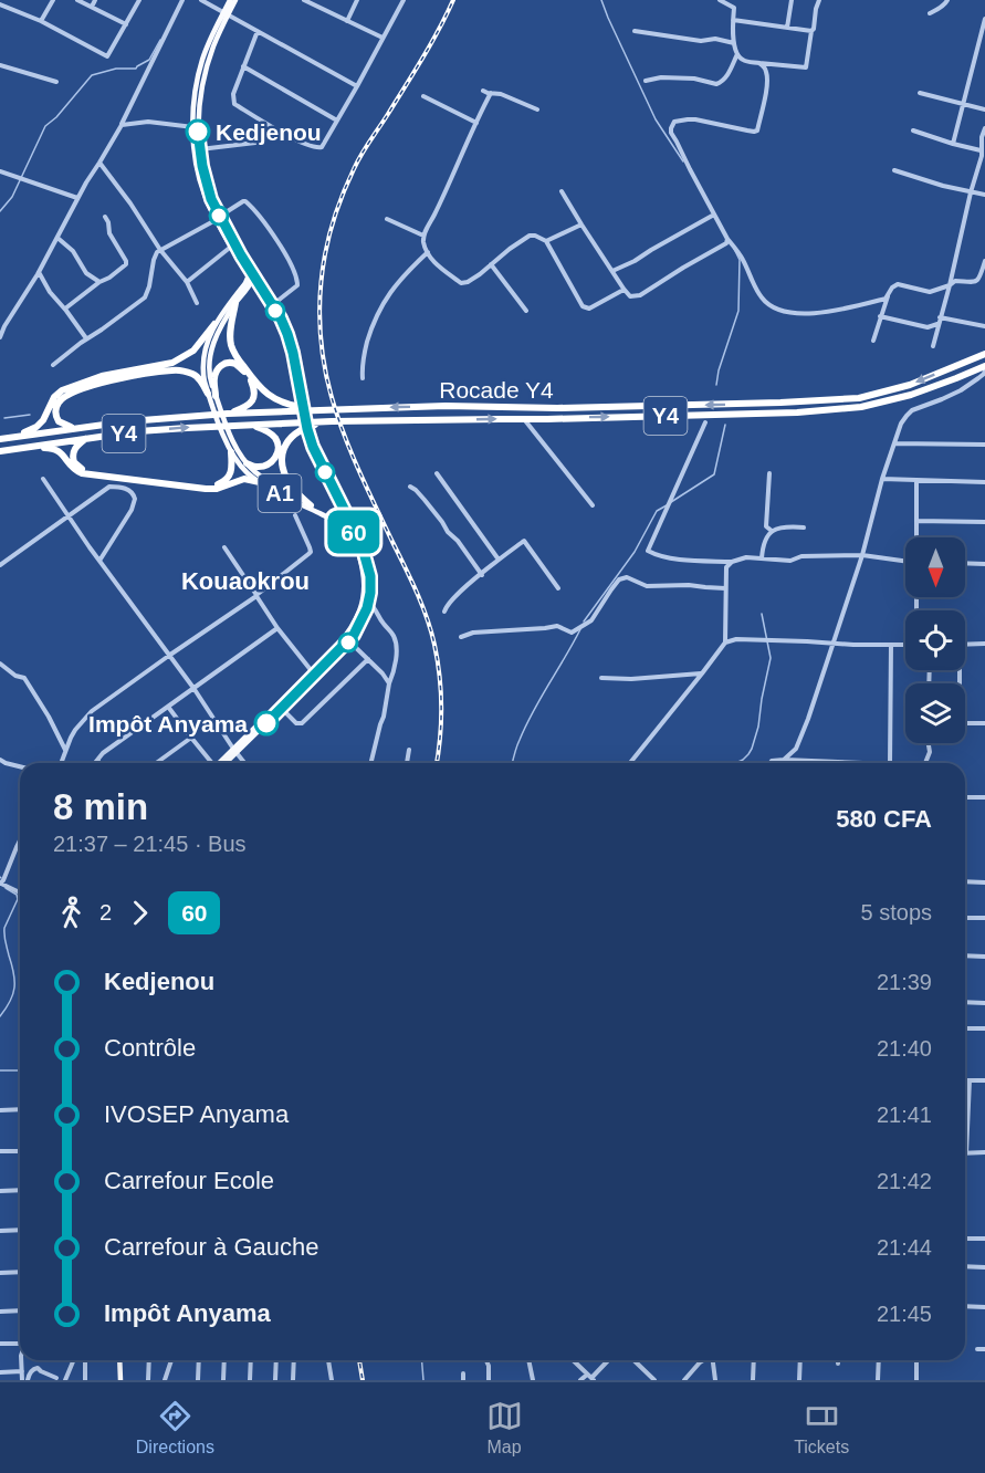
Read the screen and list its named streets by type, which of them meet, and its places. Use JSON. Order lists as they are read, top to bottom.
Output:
{
  "streets": {
    "highway": ["Rocade Y4", "Y4"],
    "main road": ["A1"]
  },
  "districts": ["Kouaokrou"],
  "places": ["Kedjenou", "Impôt Anyama"],
  "lines": ["bus line 60"],
  "north": "bottom",
  "page": {
    "on_map": "60",
    "heading": ["8 min", "21:37 – 21:45 · Bus", "580 CFA"],
    "legs": ["2", "60", "5 stops"],
    "list": [
      {
        "name": "Kedjenou",
        "value": "21:39"
      },
      {
        "name": "Contrôle",
        "value": "21:40"
      },
      {
        "name": "IVOSEP Anyama",
        "value": "21:41"
      },
      {
        "name": "Carrefour Ecole",
        "value": "21:42"
      },
      {
        "name": "Carrefour à Gauche",
        "value": "21:44"
      },
      {
        "name": "Impôt Anyama",
        "value": "21:45"
      }
    ],
    "tabs": ["Directions", "Map", "Tickets"]
  }
}
